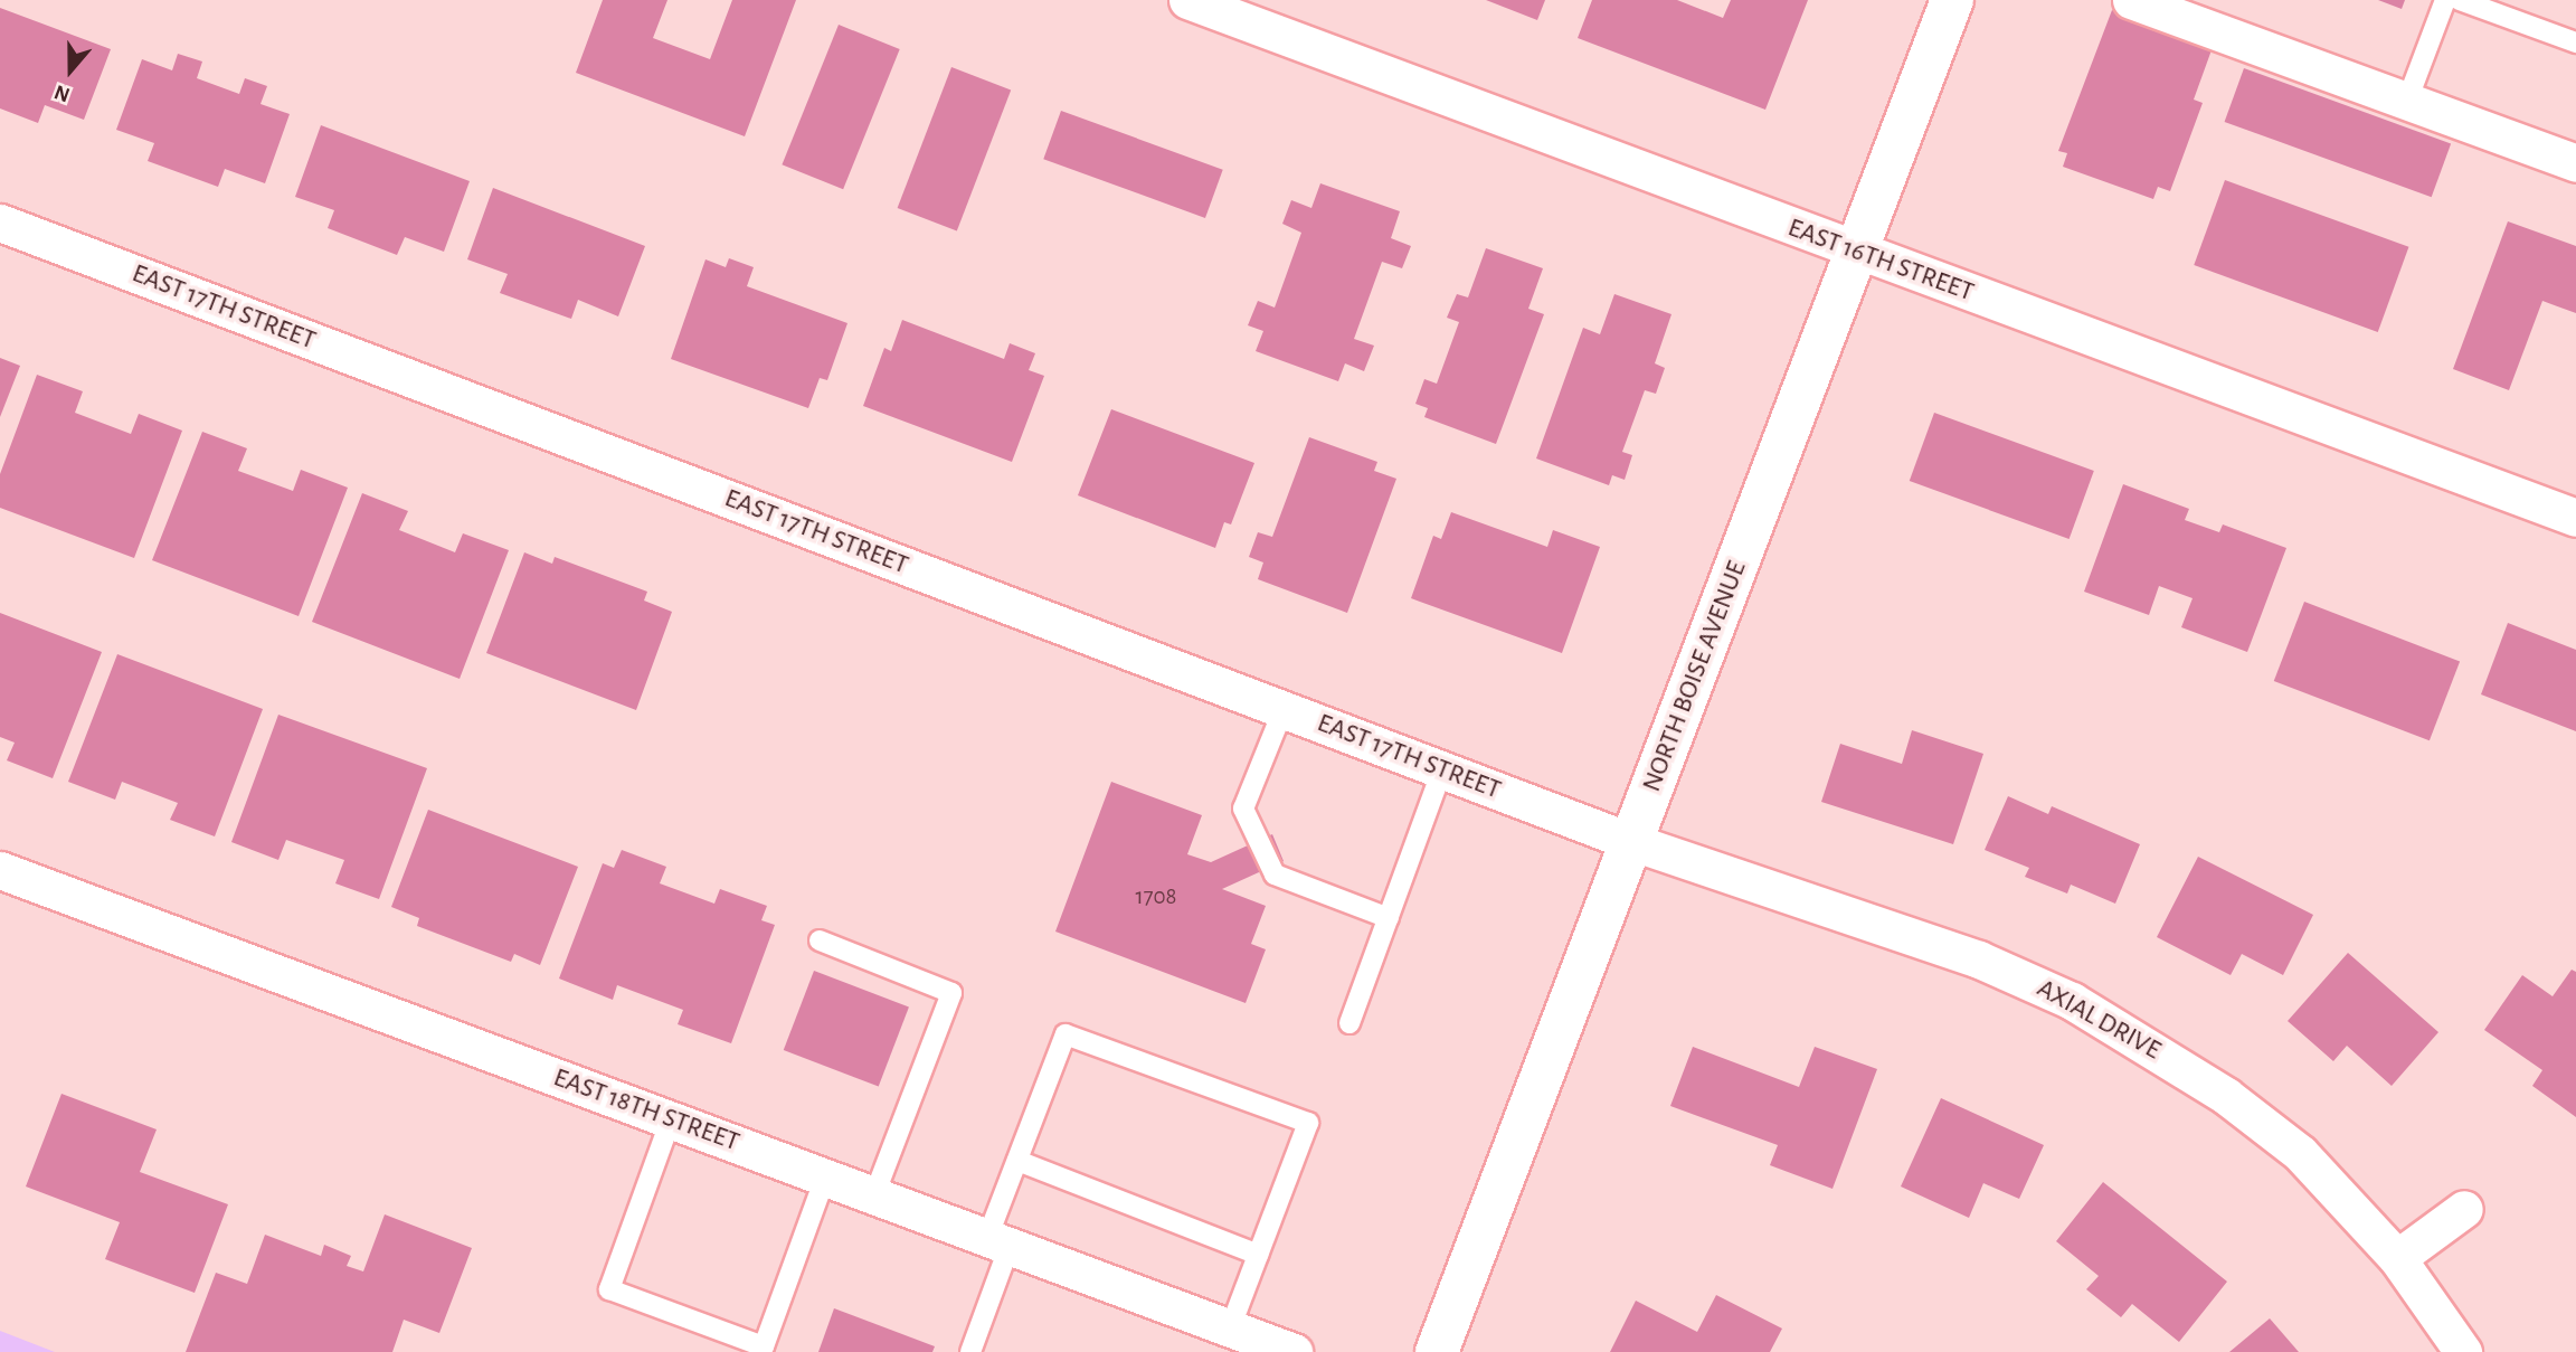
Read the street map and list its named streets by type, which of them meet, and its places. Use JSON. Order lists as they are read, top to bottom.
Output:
{
  "streets": {
    "street": [
      "EAST 16TH STREET",
      "EAST 17TH STREET",
      "NORTH BOISE AVENUE",
      "AXIAL DRIVE",
      "EAST 18TH STREET"
    ]
  },
  "crossings": [
    ["EAST 16TH STREET", "NORTH BOISE AVENUE"],
    ["EAST 17TH STREET", "NORTH BOISE AVENUE"],
    ["EAST 17TH STREET", "AXIAL DRIVE"],
    ["NORTH BOISE AVENUE", "AXIAL DRIVE"]
  ],
  "house_numbers": ["1708"],
  "north": "bottom"
}
